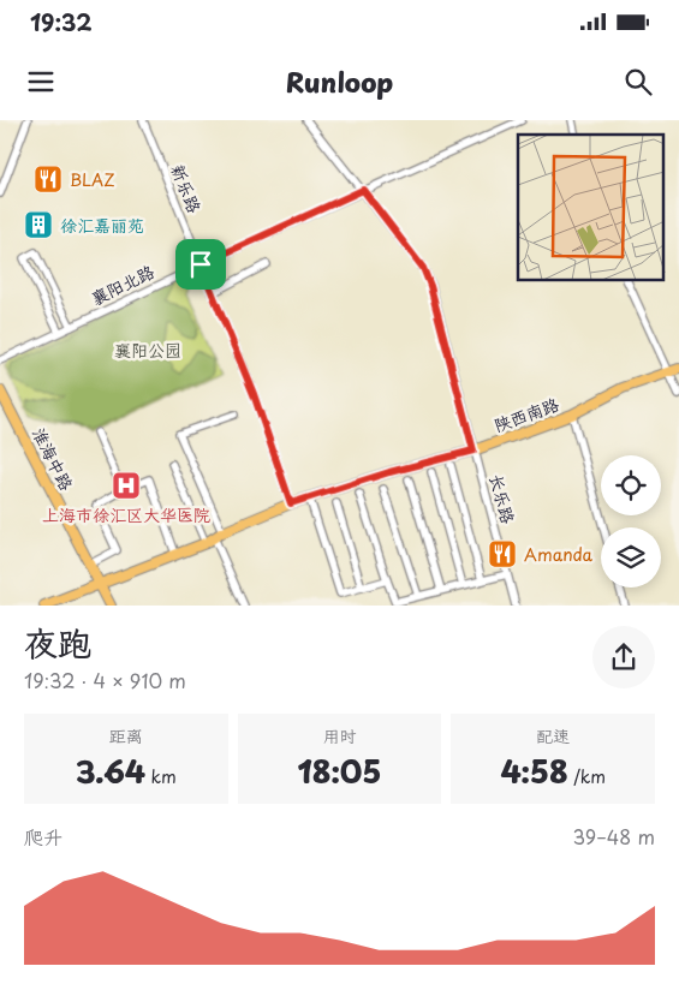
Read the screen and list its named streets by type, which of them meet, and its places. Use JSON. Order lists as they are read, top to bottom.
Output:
{
  "streets": {
    "main road": ["陕西南路", "淮海中路"],
    "street": ["新乐路", "襄阳北路", "长乐路"]
  },
  "crossings": [
    ["新乐路", "襄阳北路"],
    ["新乐路", "陕西南路"],
    ["襄阳北路", "长乐路"],
    ["陕西南路", "淮海中路"],
    ["陕西南路", "长乐路"]
  ],
  "parks": ["襄阳公园"],
  "places": {
    "restaurant": ["BLAZ", "Amanda"],
    "building": ["徐汇嘉丽苑"],
    "hospital": ["上海市徐汇区大华医院"]
  },
  "page": {
    "status": "19:32",
    "header": "Runloop",
    "heading": ["夜跑", "19:32 · 4 × 910 m"],
    "stats": [
      ["距离", "3.64 km"],
      ["用时", "18:05"],
      ["配速", "4:58 /km"]
    ],
    "chart": ["爬升", "39–48 m"]
  }
}
